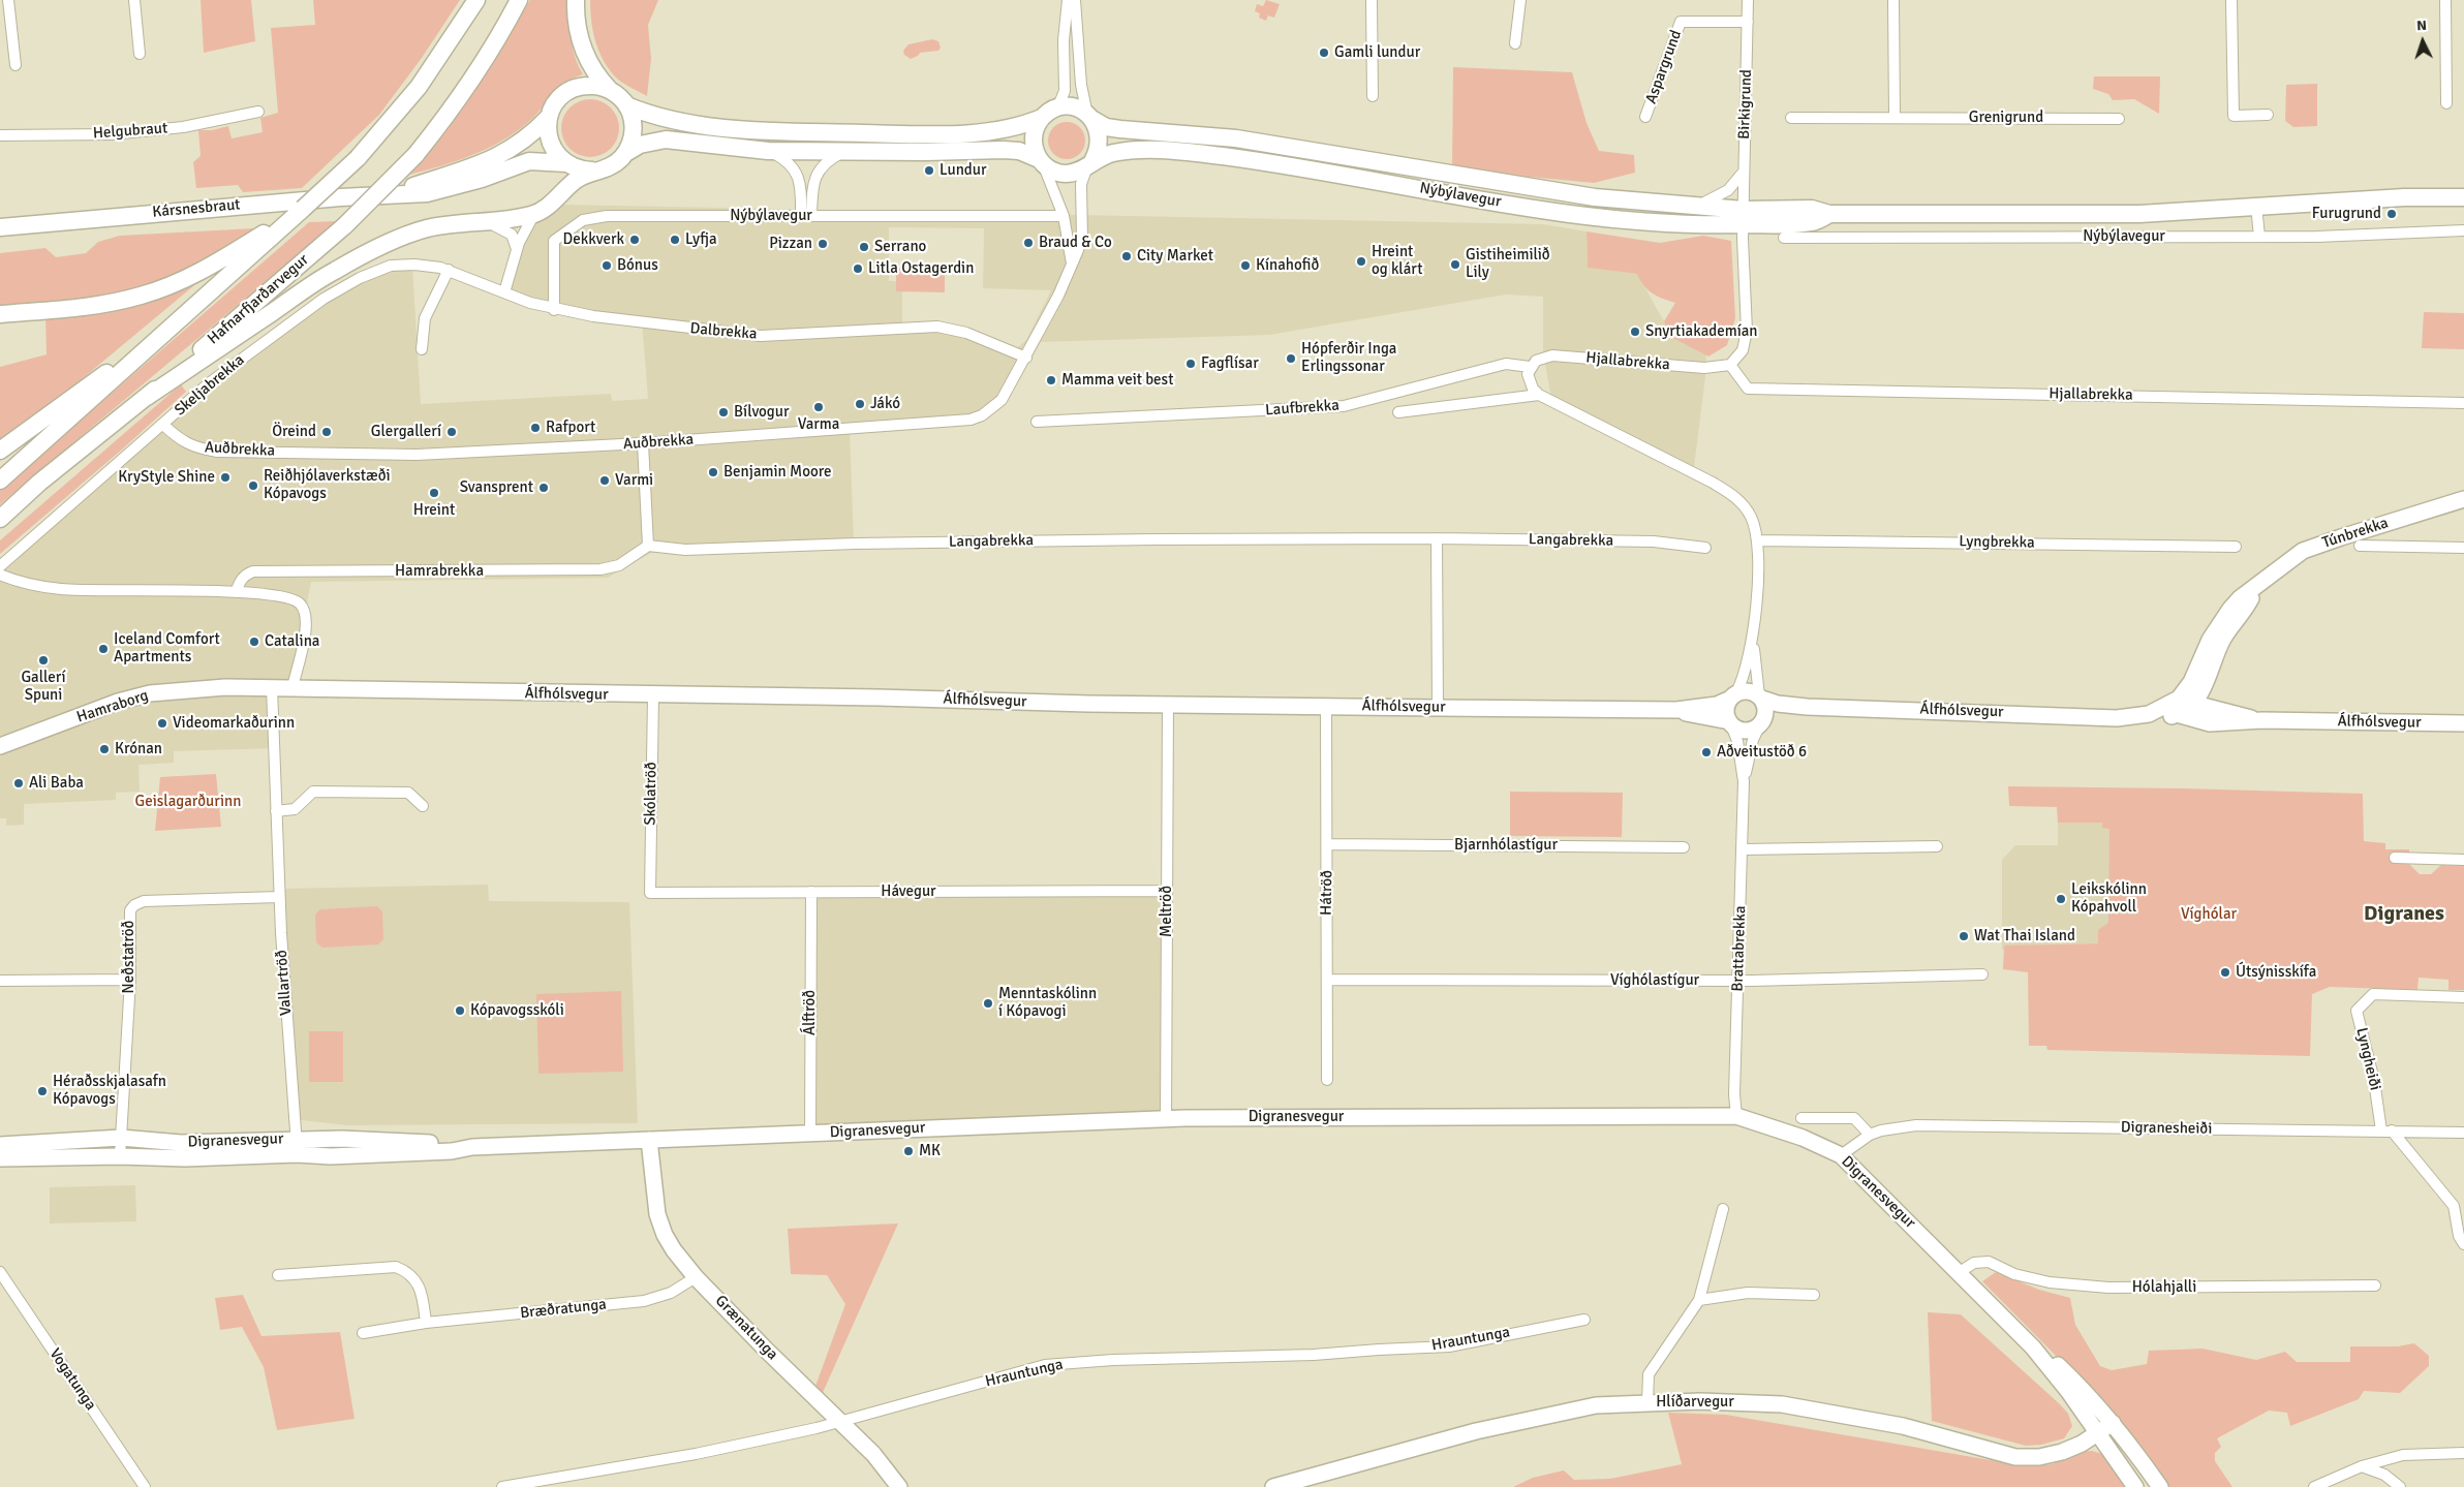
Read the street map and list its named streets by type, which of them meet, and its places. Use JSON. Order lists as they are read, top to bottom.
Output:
{
  "streets": {
    "main road": ["Nýbýlavegur", "Kársnesbraut", "Hafnarfjarðarvegur"],
    "street": [
      "Aspargrund",
      "Birkigrund",
      "Grenigrund",
      "Helgubraut",
      "Dalbrekka",
      "Hjallabrekka",
      "Skeljabrekka",
      "Laufbrekka",
      "Auðbrekka",
      "Túnbrekka",
      "Langabrekka",
      "Lyngbrekka",
      "Hamrabrekka",
      "Álfhólsvegur",
      "Hamraborg",
      "Skólatröð",
      "Bjarnhólastígur",
      "Hávegur",
      "Hátröð",
      "Meltröð",
      "Brattabrekka",
      "Neðstatröð",
      "Víghólastígur",
      "Vallartröð",
      "Álftröð",
      "Lyngheiði",
      "Digranesvegur",
      "Digranesheiði",
      "Hólahjalli",
      "Bræðratunga",
      "Grænatunga",
      "Hrauntunga",
      "Vogatunga",
      "Hlíðarvegur"
    ]
  },
  "crossings": [
    ["Aspargrund", "Birkigrund"],
    ["Birkigrund", "Nýbýlavegur"],
    ["Nýbýlavegur", "Dalbrekka"],
    ["Nýbýlavegur", "Auðbrekka"],
    ["Dalbrekka", "Skeljabrekka"],
    ["Dalbrekka", "Auðbrekka"],
    ["Hjallabrekka", "Laufbrekka"],
    ["Skeljabrekka", "Auðbrekka"],
    ["Túnbrekka", "Álfhólsvegur"],
    ["Langabrekka", "Hamrabrekka"],
    ["Álfhólsvegur", "Hamraborg"],
    ["Álfhólsvegur", "Skólatröð"],
    ["Álfhólsvegur", "Hátröð"],
    ["Álfhólsvegur", "Meltröð"],
    ["Álfhólsvegur", "Brattabrekka"],
    ["Hamraborg", "Vallartröð"],
    ["Skólatröð", "Hávegur"],
    ["Bjarnhólastígur", "Hátröð"],
    ["Hávegur", "Meltröð"],
    ["Hávegur", "Álftröð"],
    ["Hátröð", "Víghólastígur"],
    ["Meltröð", "Digranesvegur"],
    ["Brattabrekka", "Víghólastígur"],
    ["Brattabrekka", "Digranesvegur"],
    ["Neðstatröð", "Vallartröð"],
    ["Neðstatröð", "Digranesvegur"],
    ["Vallartröð", "Digranesvegur"],
    ["Álftröð", "Digranesvegur"],
    ["Lyngheiði", "Digranesheiði"],
    ["Digranesvegur", "Digranesheiði"],
    ["Digranesvegur", "Hólahjalli"],
    ["Digranesvegur", "Grænatunga"],
    ["Digranesvegur", "Hlíðarvegur"],
    ["Bræðratunga", "Grænatunga"],
    ["Grænatunga", "Hrauntunga"]
  ],
  "districts": ["Digranes"],
  "parks": ["Geislagarðurinn", "Víghólar"],
  "places": [
    "Gamli lundur",
    "Lundur",
    "Furugrund",
    "Dekkverk",
    "Lyfja",
    "Braud & Co",
    "Pizzan",
    "Serrano",
    "City Market",
    "Hreint og klárt",
    "Gistiheimilið Lily",
    "Bónus",
    "Kínahofið",
    "Litla Ostagerdin",
    "Snyrtiakademían",
    "Hópferðir Inga Erlingssonar",
    "Fagflísar",
    "Mamma veit best",
    "Jákó",
    "Varma",
    "Bílvogur",
    "Rafport",
    "Öreind",
    "Glergallerí",
    "Benjamin Moore",
    "KryStyle Shine",
    "Varmi",
    "Reiðhjólaverkstæði Kópavogs",
    "Svansprent",
    "Hreint",
    "Catalina",
    "Iceland Comfort Apartments",
    "Gallerí Spuni",
    "Videomarkaðurinn",
    "Krónan",
    "Aðveitustöð 6",
    "Ali Baba",
    "Leikskólinn Kópahvoll",
    "Wat Thai Island",
    "Útsýnisskífa",
    "Menntaskólinn í Kópavogi",
    "Kópavogsskóli",
    "Héraðsskjalasafn Kópavogs",
    "MK"
  ],
  "north": "top"
}
